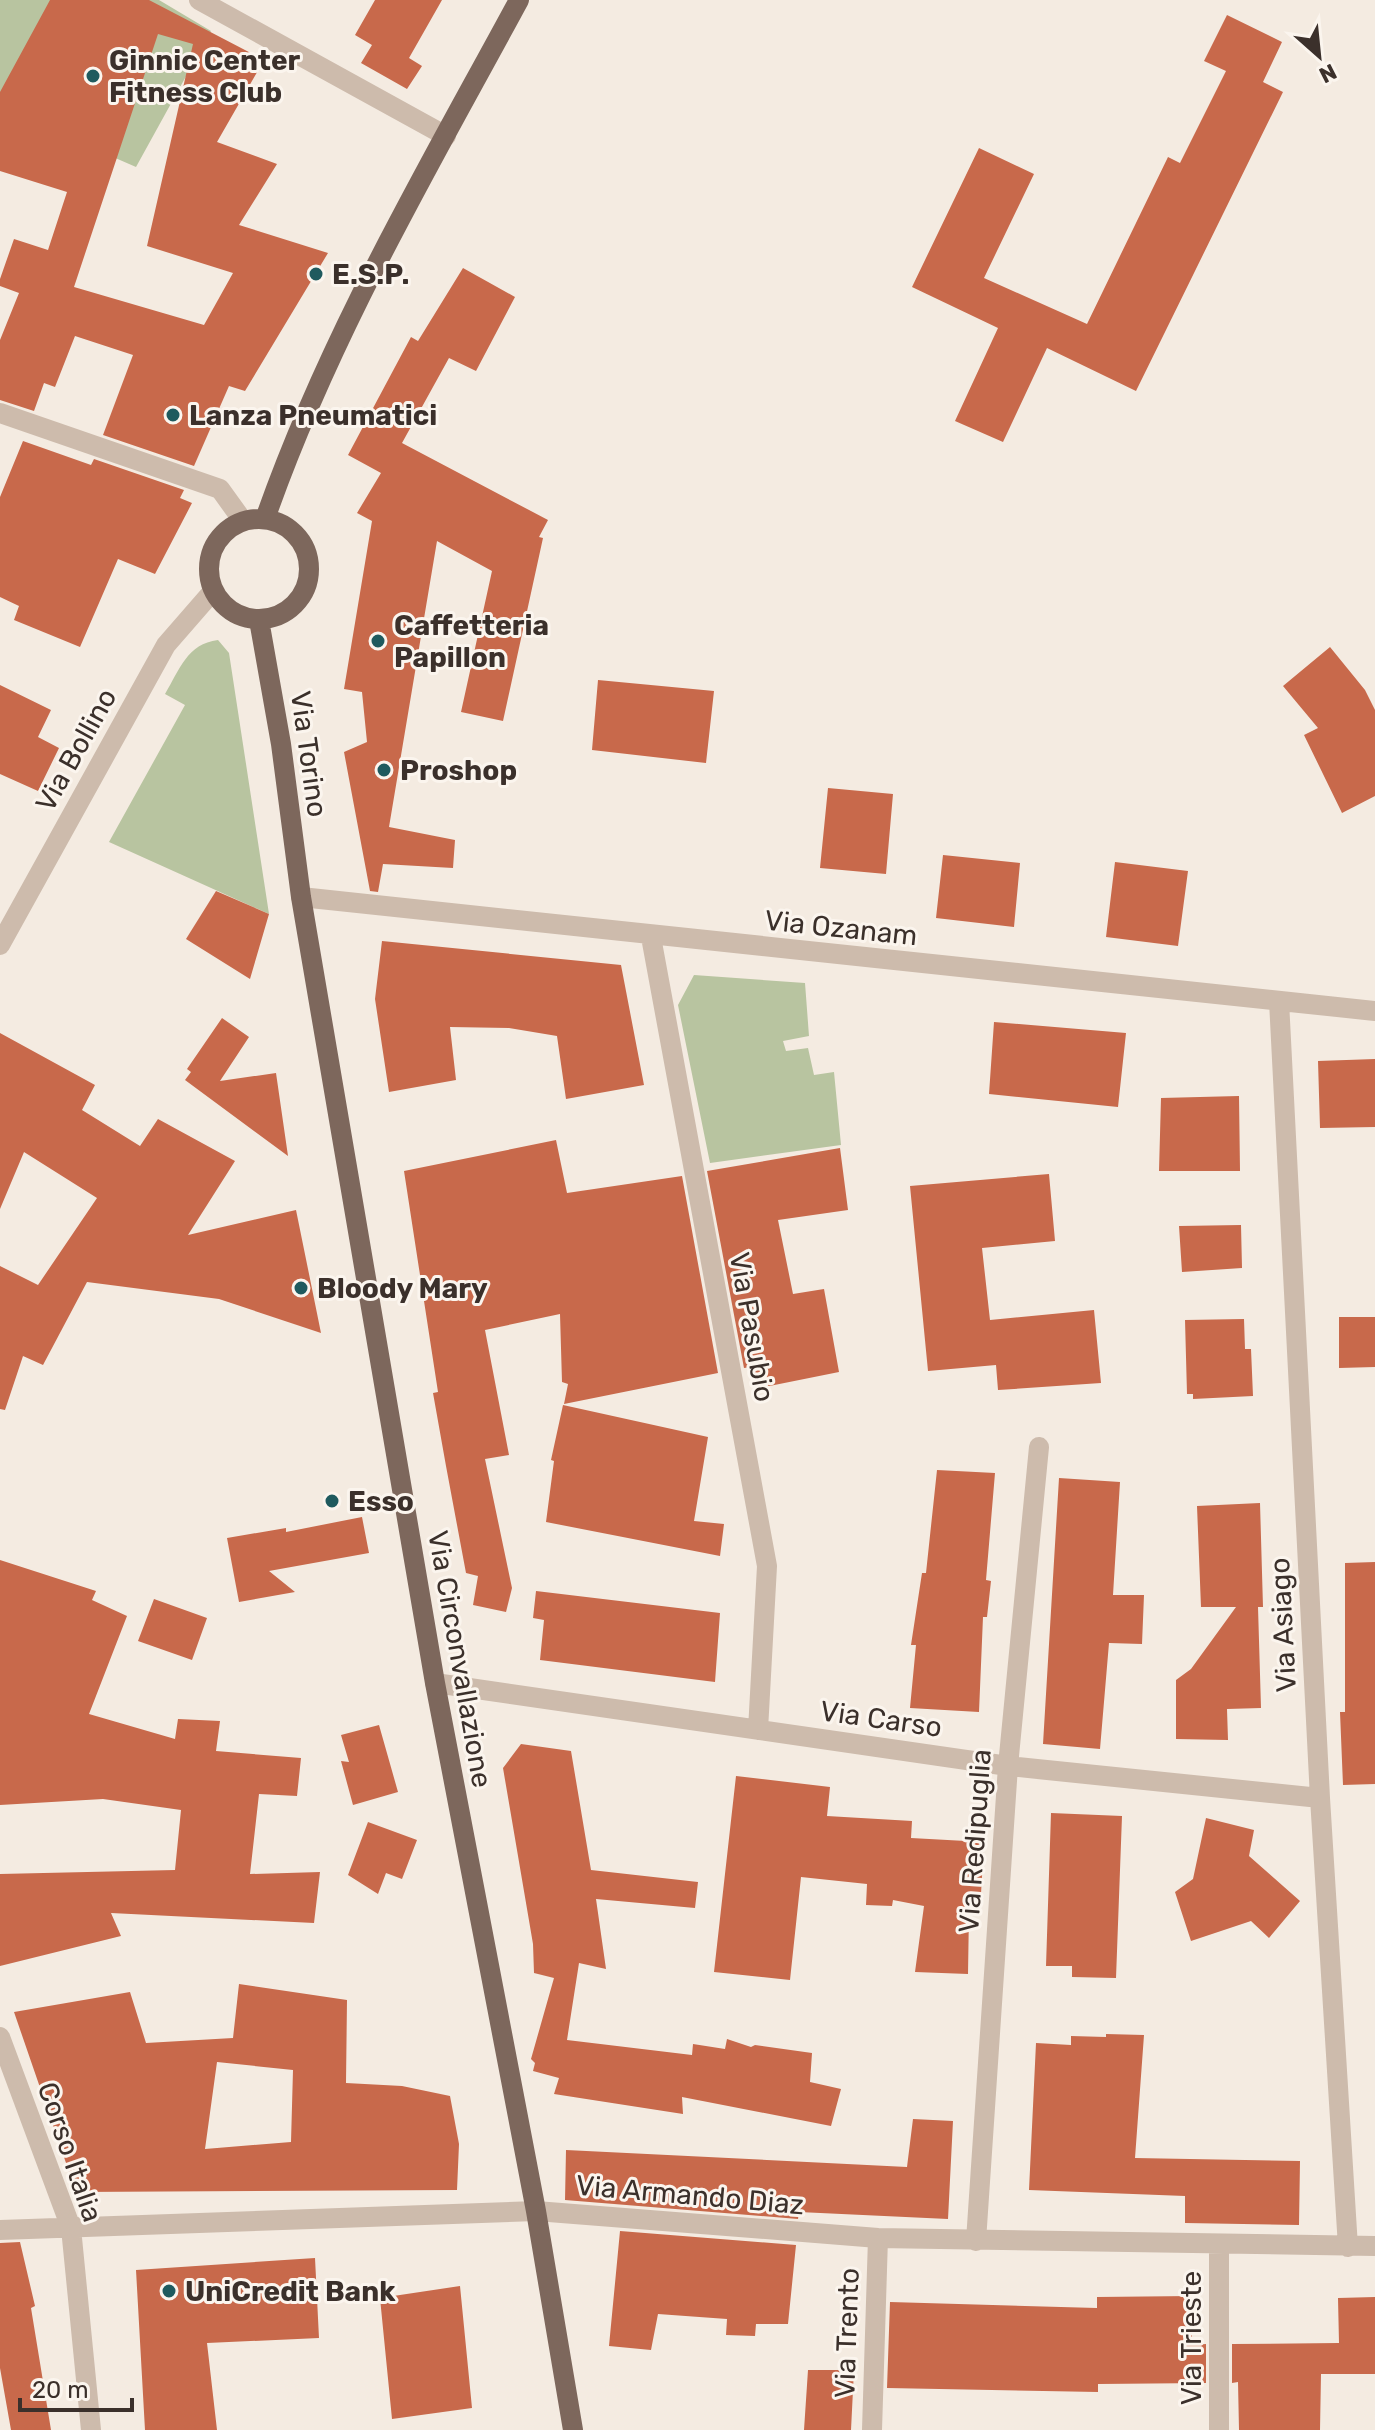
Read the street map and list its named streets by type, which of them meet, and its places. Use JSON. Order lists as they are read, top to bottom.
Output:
{
  "streets": {
    "main road": ["Via Torino", "Via Circonvallazione"],
    "street": [
      "Via Bollino",
      "Via Ozanam",
      "Via Pasubio",
      "Via Asiago",
      "Via Carso",
      "Via Redipuglia",
      "Corso Italia",
      "Via Armando Diaz",
      "Via Trento",
      "Via Trieste"
    ]
  },
  "crossings": [
    ["Via Bollino", "Via Torino"],
    ["Via Torino", "Via Ozanam"],
    ["Via Torino", "Via Circonvallazione"],
    ["Via Ozanam", "Via Pasubio"],
    ["Via Ozanam", "Via Asiago"],
    ["Via Ozanam", "Via Circonvallazione"],
    ["Via Pasubio", "Via Carso"],
    ["Via Asiago", "Via Carso"],
    ["Via Asiago", "Via Armando Diaz"],
    ["Via Circonvallazione", "Via Carso"],
    ["Via Circonvallazione", "Via Armando Diaz"],
    ["Via Carso", "Via Redipuglia"],
    ["Via Redipuglia", "Via Armando Diaz"],
    ["Corso Italia", "Via Armando Diaz"],
    ["Via Armando Diaz", "Via Trento"],
    ["Via Armando Diaz", "Via Trieste"]
  ],
  "places": [
    "Ginnic Center Fitness Club",
    "E.S.P.",
    "Lanza Pneumatici",
    "Caffetteria Papillon",
    "Proshop",
    "Bloody Mary",
    "Esso",
    "UniCredit Bank"
  ],
  "scale_bar": "20 m",
  "north": "bottom right"
}
